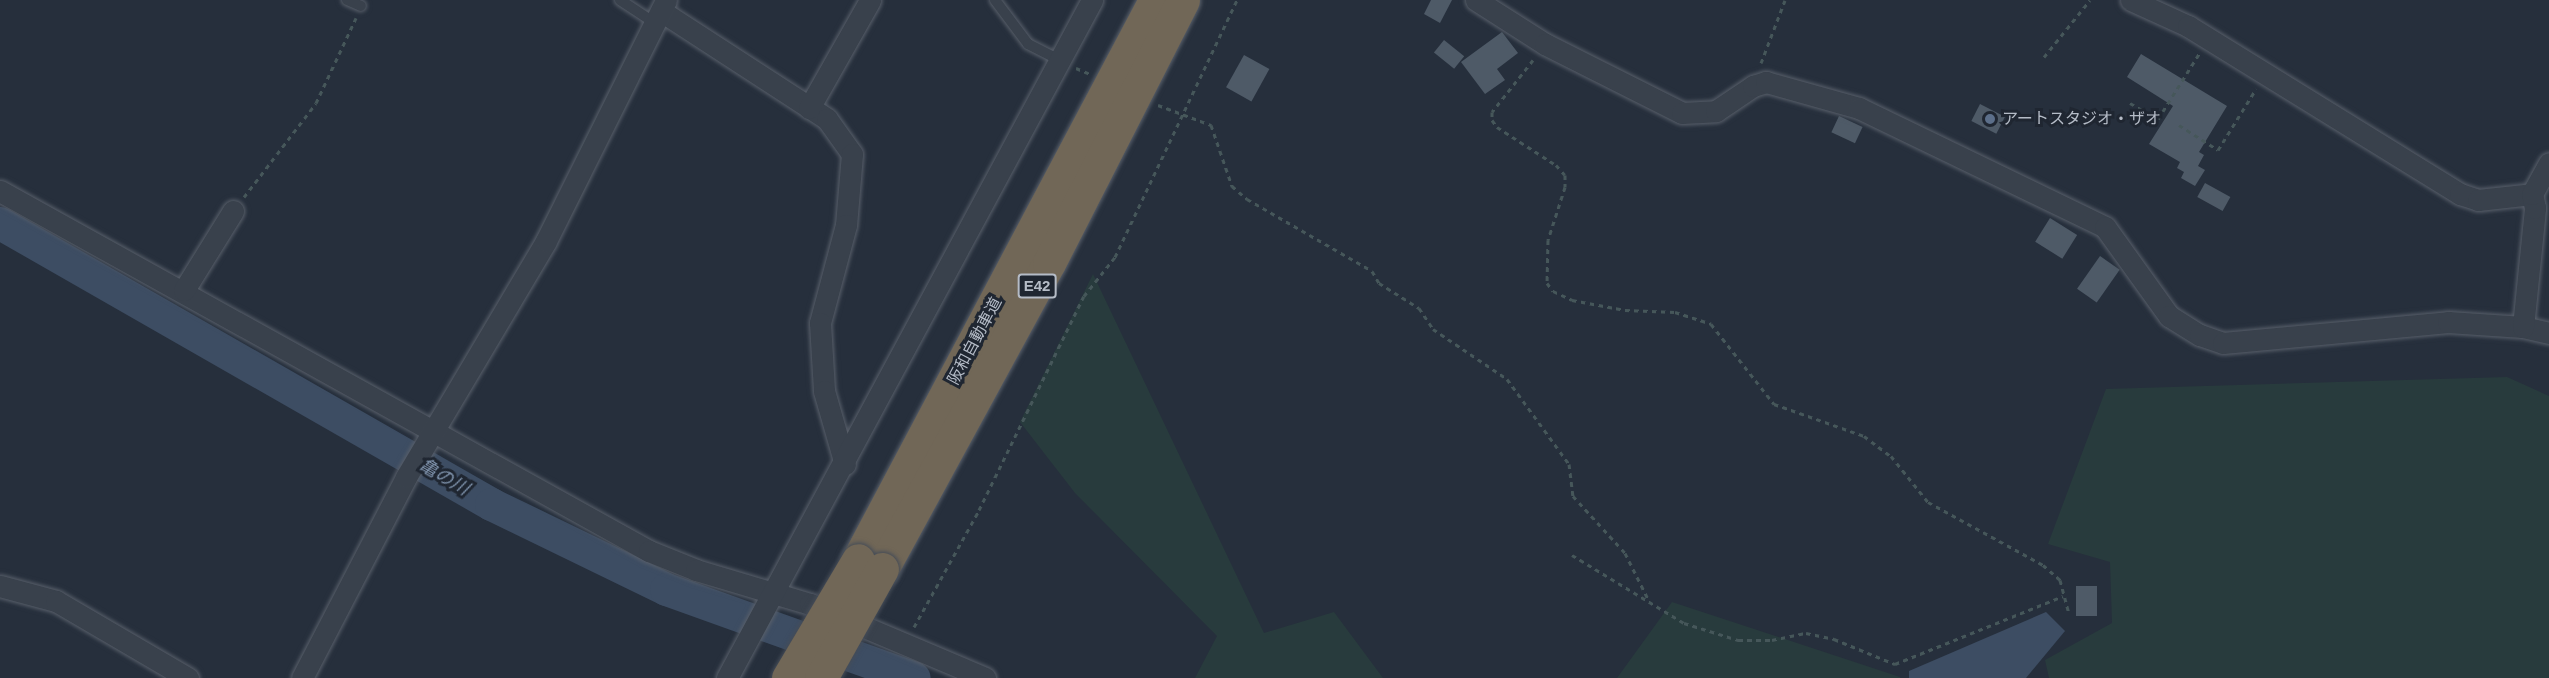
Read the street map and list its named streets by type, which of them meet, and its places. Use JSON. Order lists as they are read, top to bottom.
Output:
{
  "streets": {
    "highway": ["E42", "阪和自動車道"]
  },
  "water": ["亀の川"],
  "places": ["アートスタジオ・ザオ"]
}
